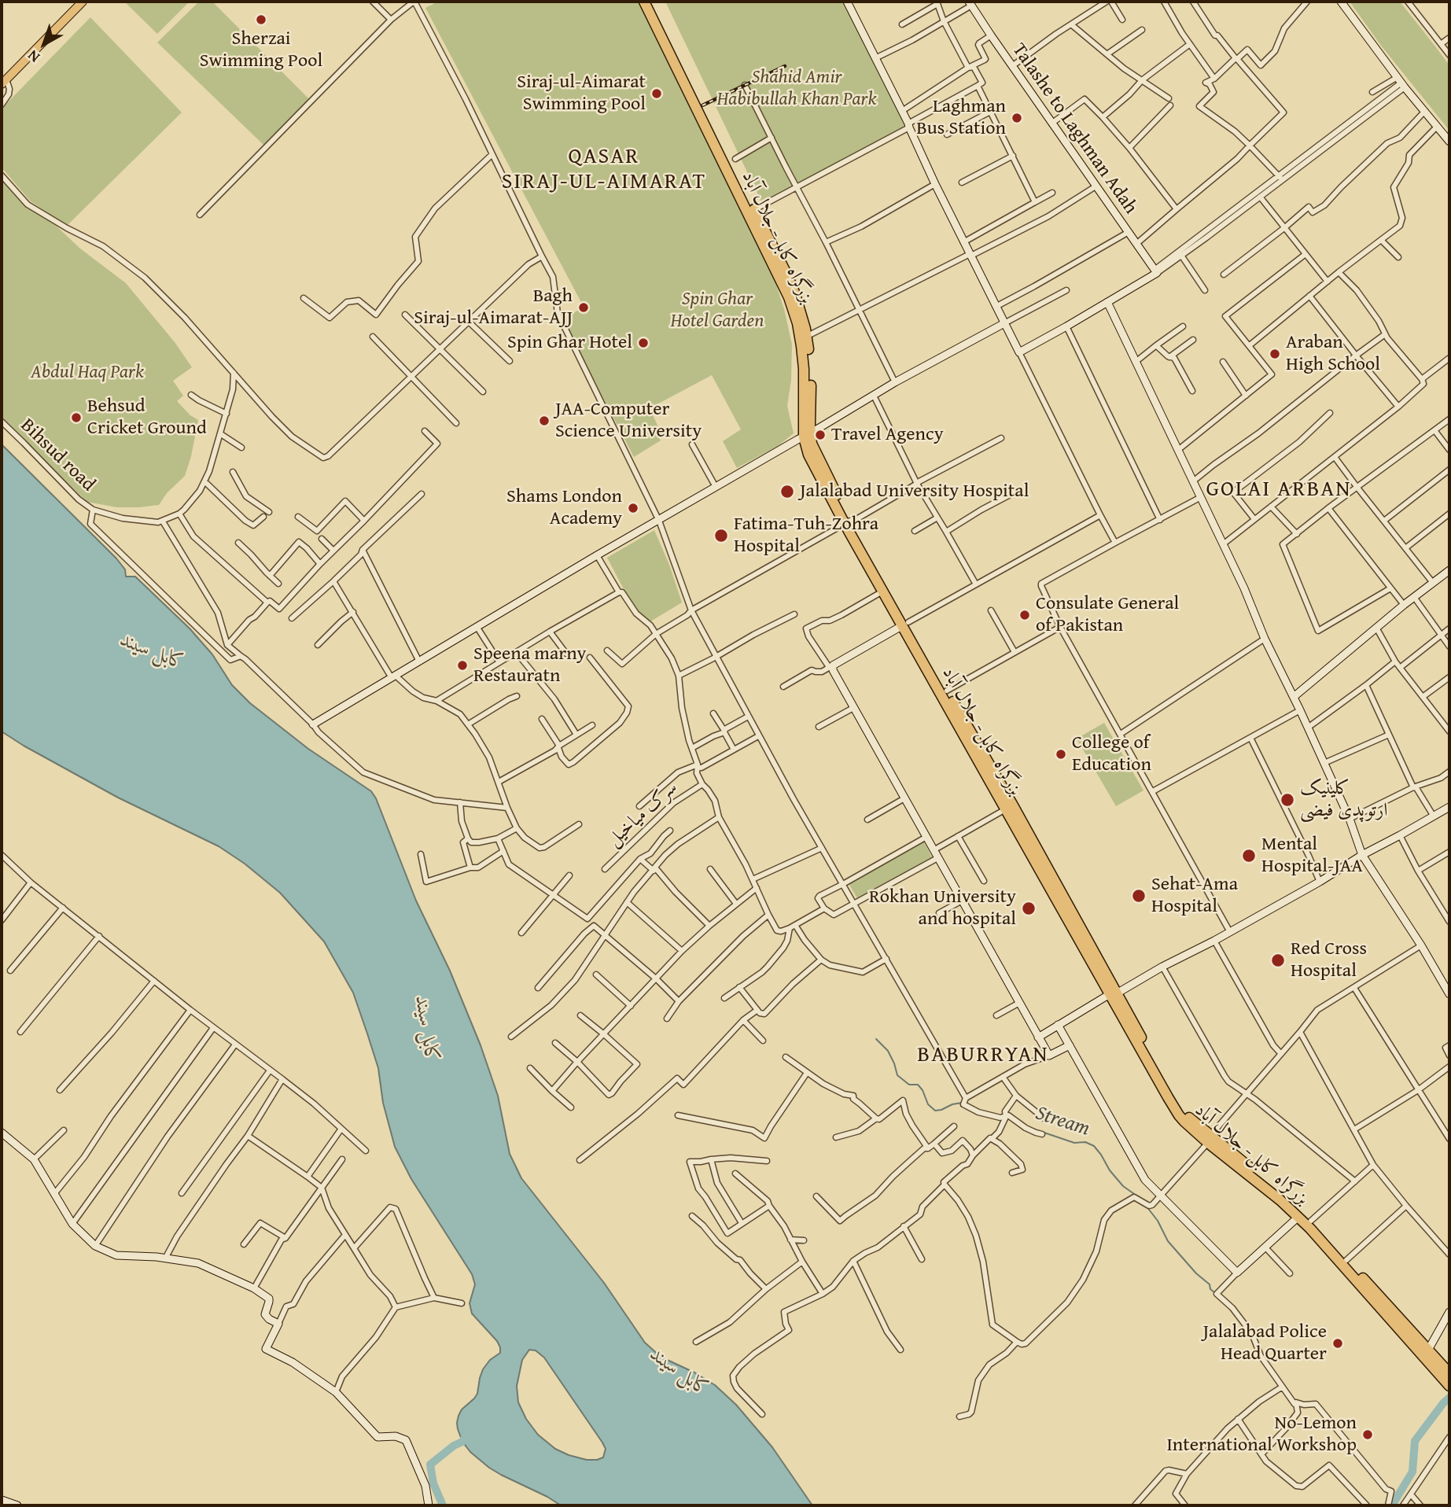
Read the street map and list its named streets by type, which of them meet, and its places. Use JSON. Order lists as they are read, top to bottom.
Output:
{
  "streets": {
    "highway": ["بزرگراه کابل- جلال آباد"],
    "street": ["Talashe to Laghman Adah", "Bihsud road", "سرک میاخیل"]
  },
  "districts": ["QASAR SIRAJ-UL-AIMARAT", "GOLAI ARBAN", "BABURRYAN"],
  "water": ["کابل سيند", "Stream"],
  "parks": ["Shahid Amir Habibullah Khan Park", "Spin Ghar Hotel Garden", "Abdul Haq Park"],
  "places": [
    "Sherzai Swimming Pool",
    "Siraj-ul-Aimarat Swimming Pool",
    "Laghman Bus Station",
    "Bagh Siraj-ul-Aimarat-AJJ",
    "Spin Ghar Hotel",
    "Araban High School",
    "Behsud Cricket Ground",
    "JAA-Computer Science University",
    "Travel Agency",
    "Jalalabad University Hospital",
    "Shams London Academy",
    "Fatima-Tuh-Zohra Hospital",
    "Consulate General of Pakistan",
    "Speena marny Restauratn",
    "College of Education",
    "کلینیک ارتوپدی فیضی",
    "Mental Hospital-JAA",
    "Sehat-Ama Hospital",
    "Rokhan University and hospital",
    "Red Cross Hospital",
    "Jalalabad Police Head Quarter",
    "No-Lemon International Workshop"
  ],
  "north": "bottom left"
}
